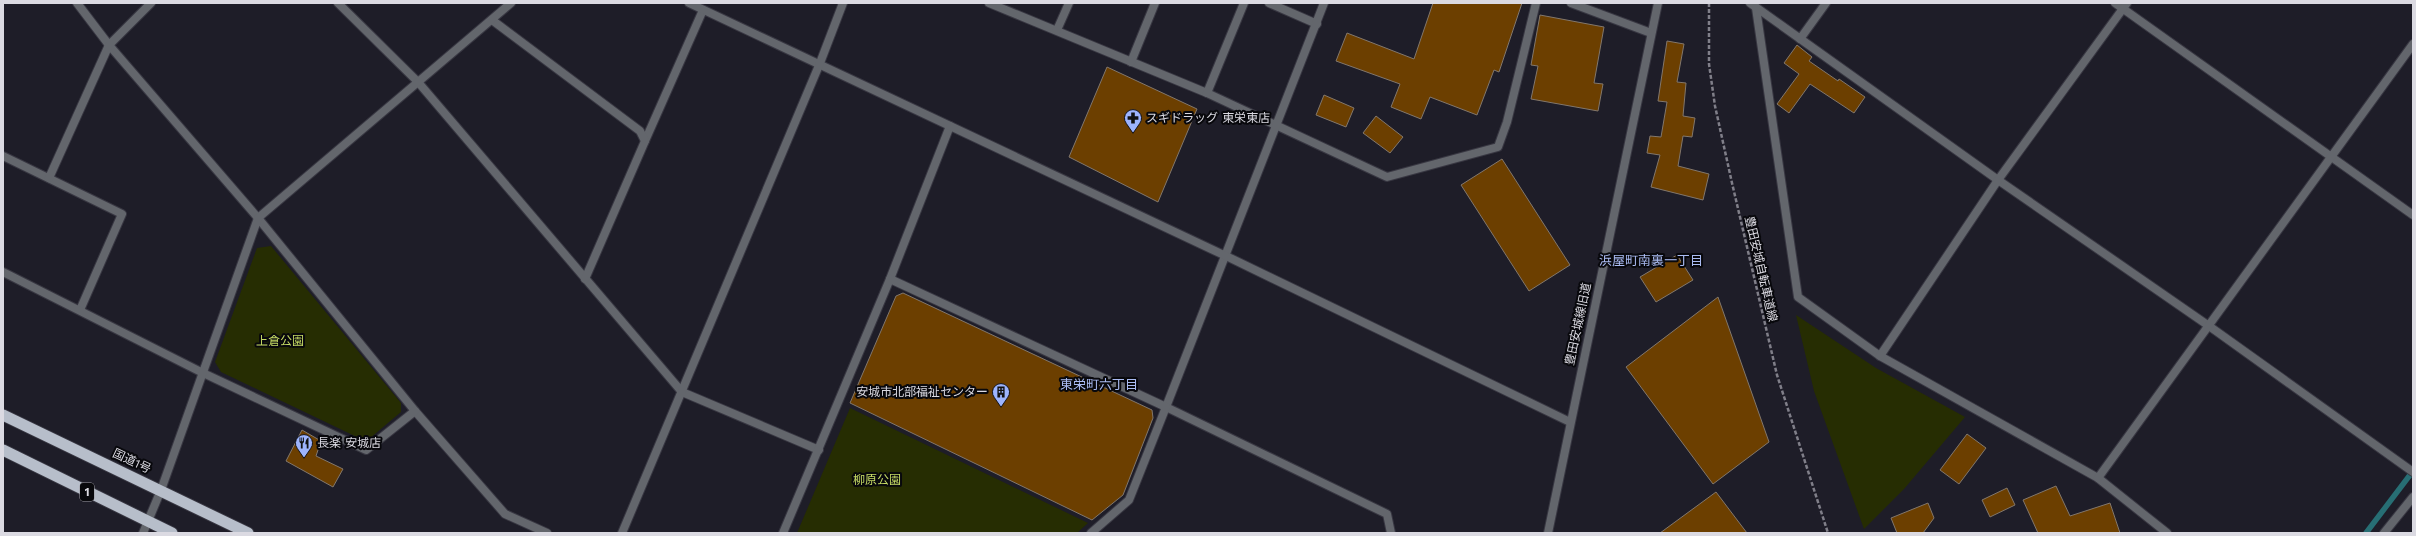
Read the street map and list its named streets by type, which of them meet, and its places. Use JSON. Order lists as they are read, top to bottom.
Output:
{
  "streets": {
    "highway": ["国道1号", "1"],
    "street": ["豊田安城線旧道"],
    "path": ["豊田安城自転車道線"]
  },
  "districts": ["浜屋町南裏一丁目", "東栄町六丁目"],
  "parks": ["上倉公園", "柳原公園"],
  "places": {
    "pharmacy": ["スギドラッグ 東栄東店"],
    "building": ["安城市北部福祉センター"],
    "restaurant": ["長楽 安城店"]
  }
}
